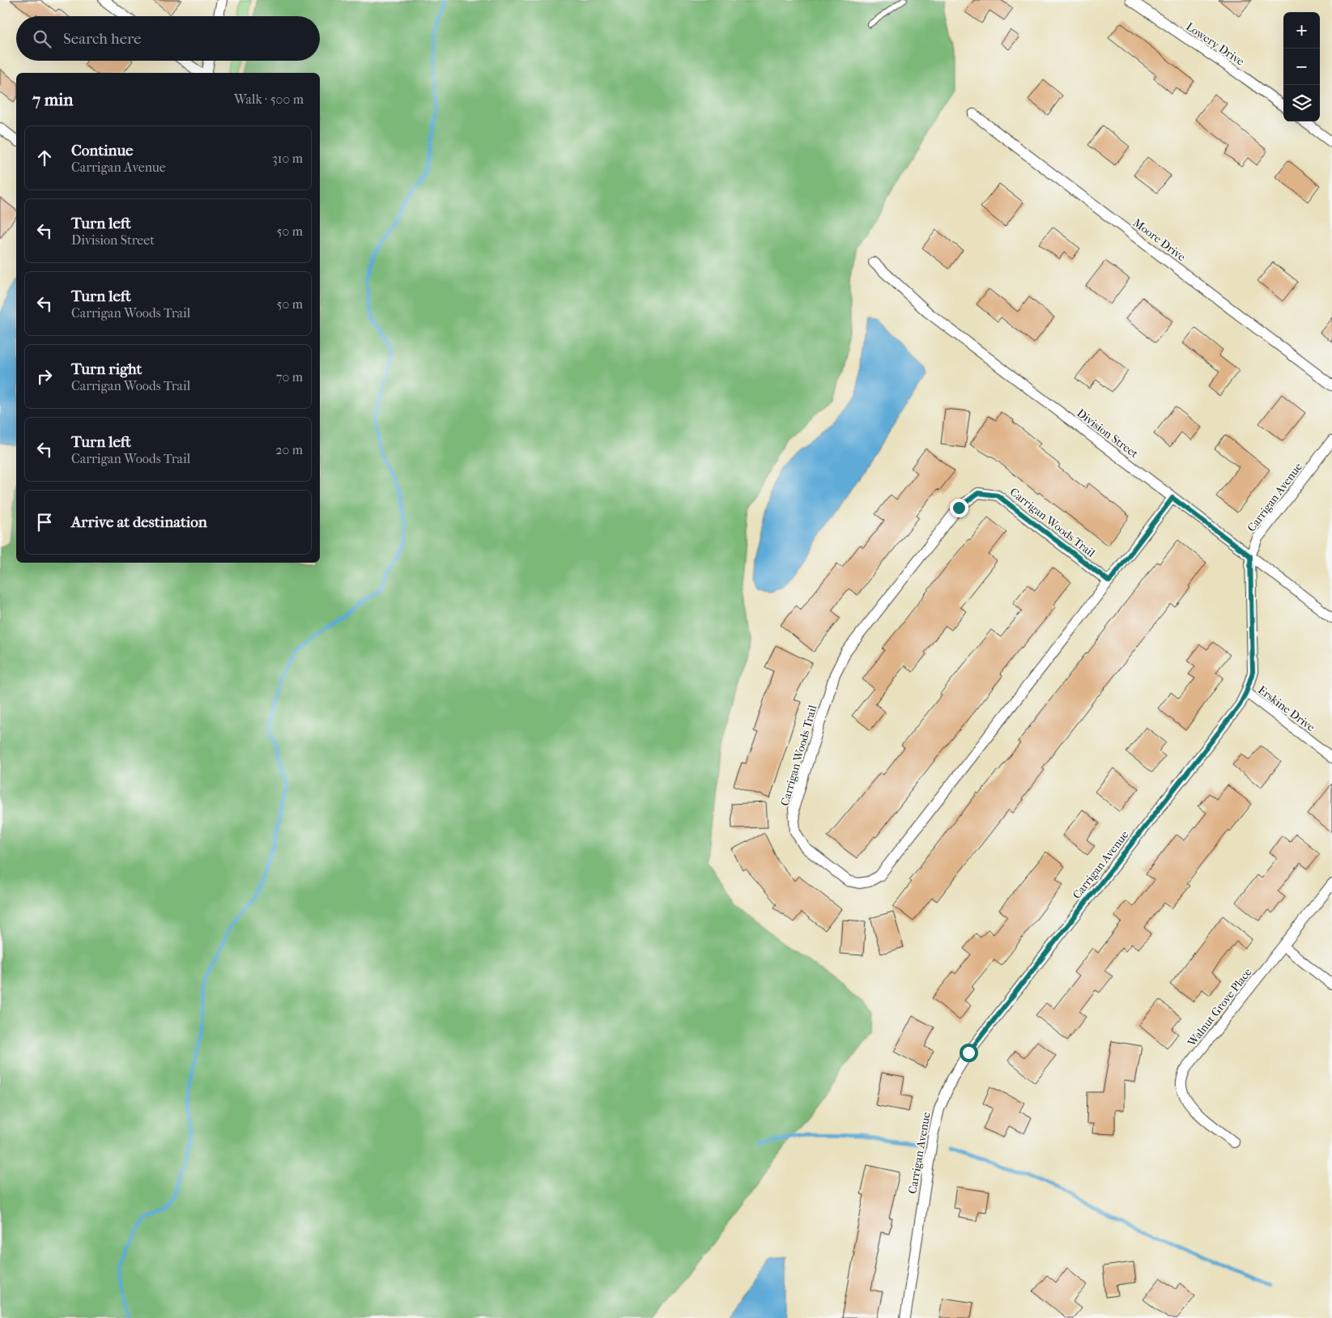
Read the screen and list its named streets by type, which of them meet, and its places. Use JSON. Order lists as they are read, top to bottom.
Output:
{
  "streets": {
    "street": [
      "Lowery Drive",
      "Moore Drive",
      "Division Street",
      "Carrigan Avenue",
      "Carrigan Woods Trail",
      "Erskine Drive",
      "Walnut Grove Place"
    ]
  },
  "crossings": [
    ["Division Street", "Carrigan Avenue"],
    ["Division Street", "Carrigan Woods Trail"],
    ["Carrigan Avenue", "Erskine Drive"]
  ],
  "page": {
    "map_buttons": ["+", "−"],
    "search": "Search here",
    "heading": ["7 min", "Walk · 500 m"],
    "list": [
      ["Continue", "Carrigan Avenue", "310 m"],
      ["Turn left", "Division Street", "50 m"],
      ["Turn left", "Carrigan Woods Trail", "50 m"],
      ["Turn right", "Carrigan Woods Trail", "70 m"],
      ["Turn left", "Carrigan Woods Trail", "20 m"],
      "Arrive at destination"
    ]
  }
}
